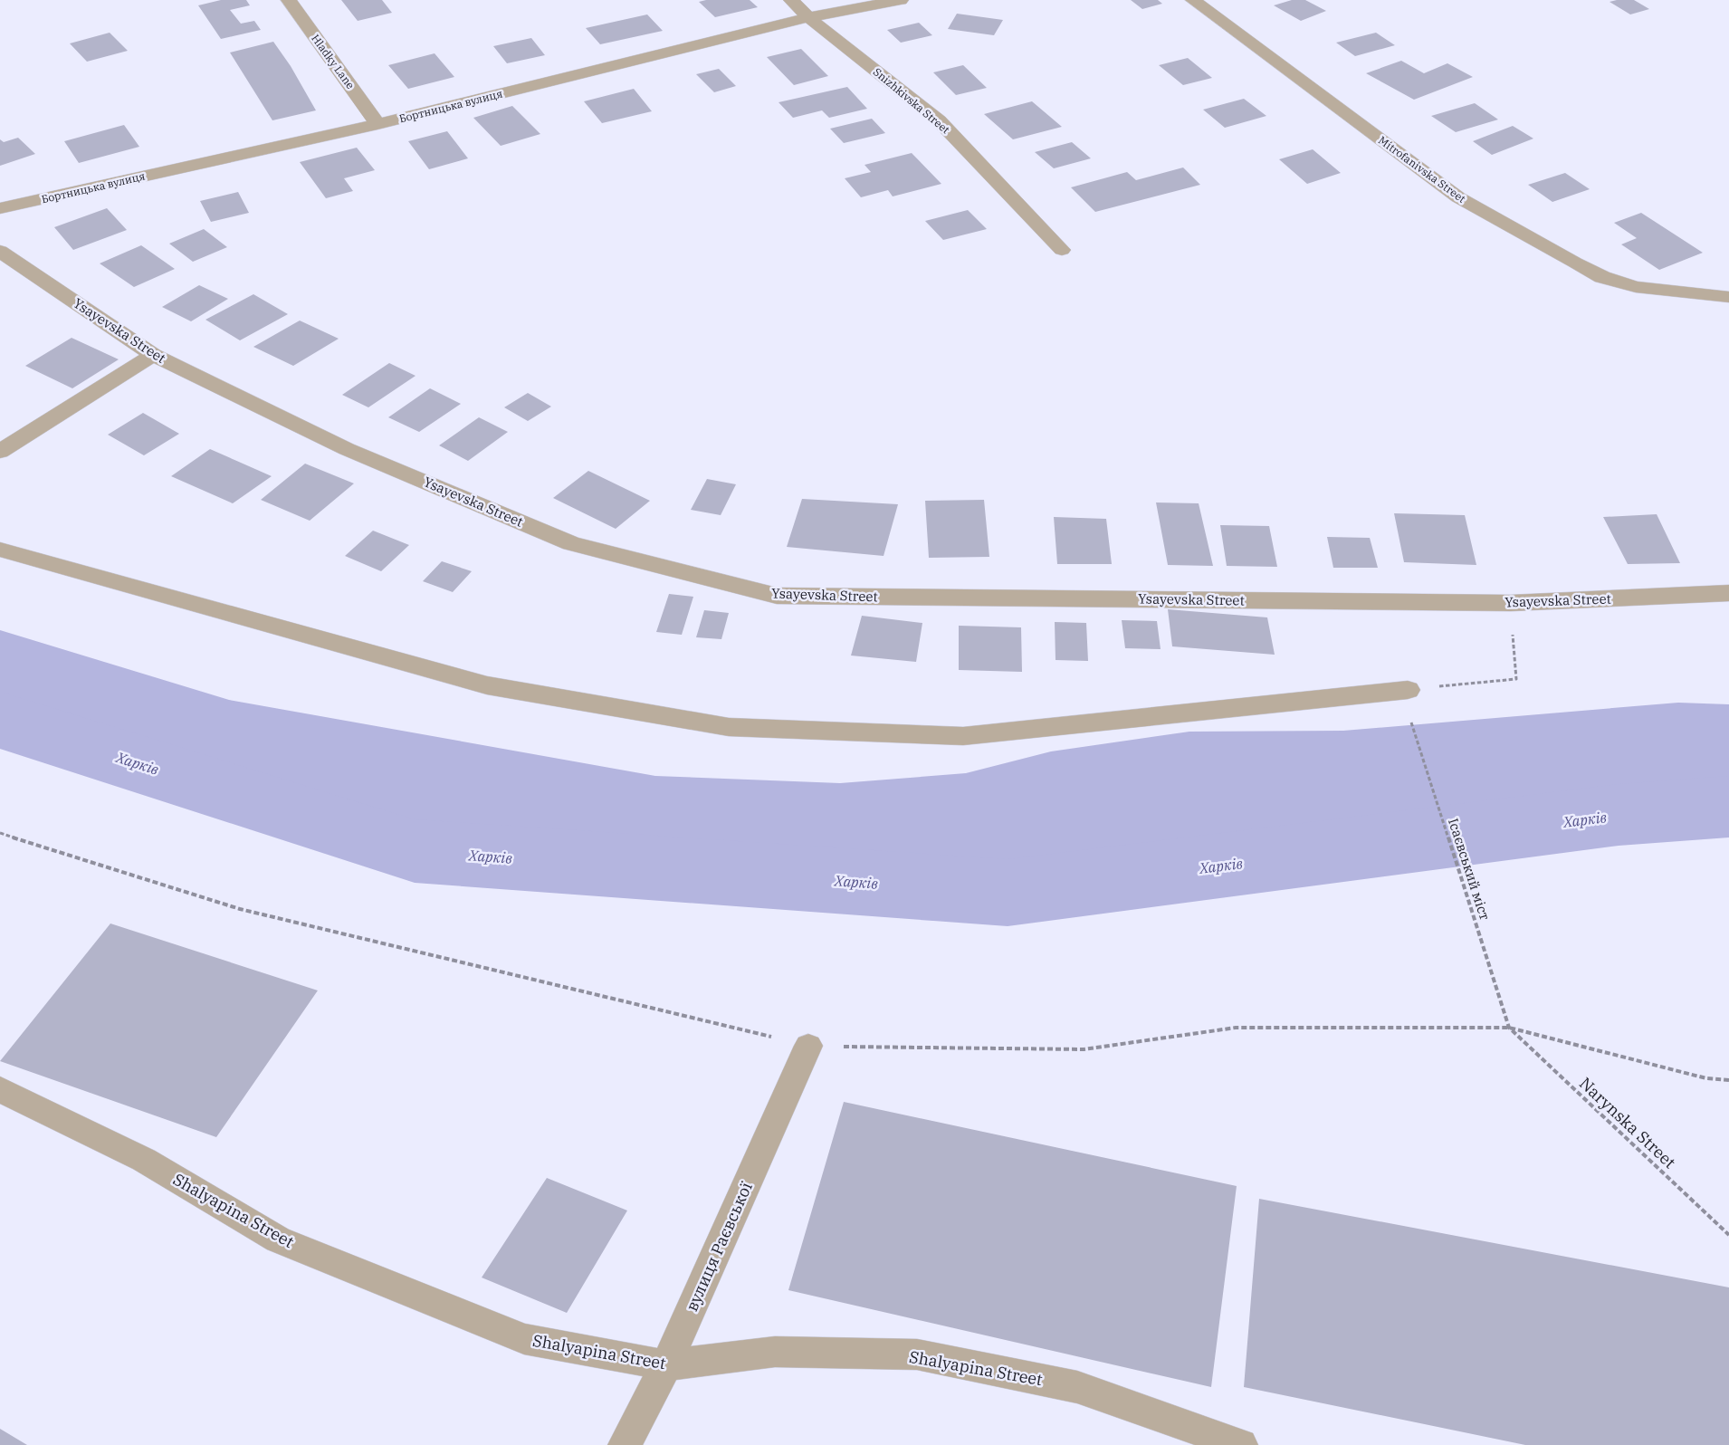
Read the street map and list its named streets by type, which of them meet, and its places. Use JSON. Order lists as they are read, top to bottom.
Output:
{
  "streets": {
    "street": [
      "Hladky Lane",
      "Snizhkivska Street",
      "Бортницька вулиця",
      "Mitrofanivska Street",
      "Ysayevska Street",
      "Shalyapina Street",
      "вулиця Раєвської"
    ],
    "path": ["Ісаєвський міст", "Narynska Street"]
  },
  "crossings": [
    ["Hladky Lane", "Бортницька вулиця"],
    ["Snizhkivska Street", "Бортницька вулиця"],
    ["Ісаєвський міст", "Narynska Street"],
    ["Shalyapina Street", "вулиця Раєвської"]
  ],
  "water": ["Харків"]
}
